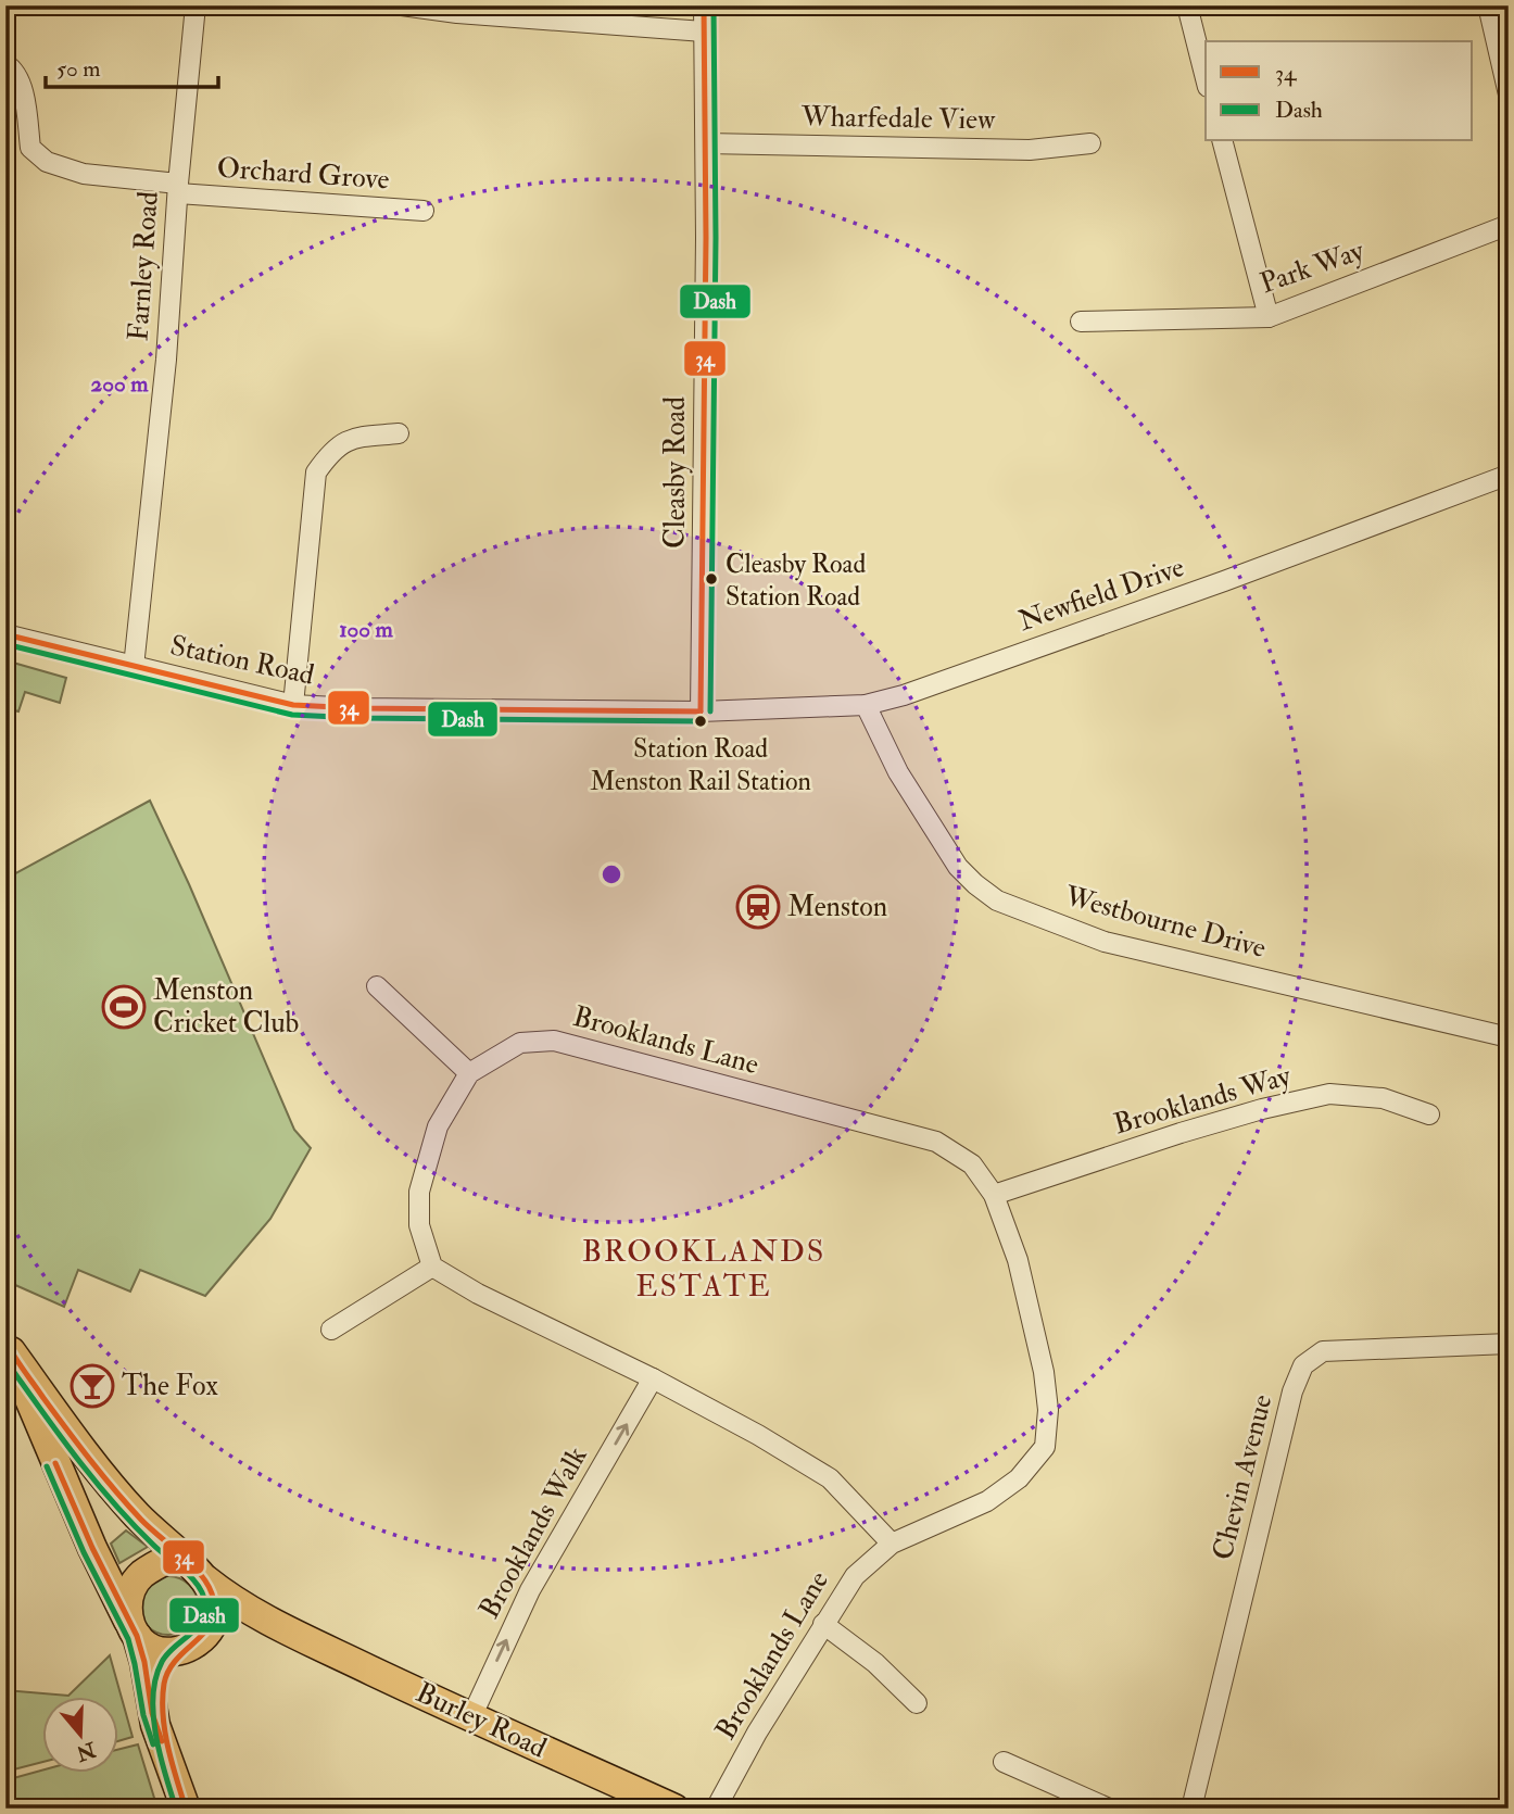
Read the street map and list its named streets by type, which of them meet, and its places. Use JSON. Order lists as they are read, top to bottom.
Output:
{
  "streets": {
    "main road": ["Burley Road"],
    "street": [
      "Wharfedale View",
      "Orchard Grove",
      "Farnley Road",
      "Park Way",
      "Cleasby Road",
      "Newfield Drive",
      "Station Road",
      "Westbourne Drive",
      "Brooklands Lane",
      "Brooklands Way",
      "Chevin Avenue",
      "Brooklands Walk"
    ]
  },
  "crossings": [
    ["Wharfedale View", "Cleasby Road"],
    ["Orchard Grove", "Farnley Road"],
    ["Farnley Road", "Station Road"],
    ["Cleasby Road", "Newfield Drive"],
    ["Cleasby Road", "Station Road"],
    ["Newfield Drive", "Station Road"],
    ["Newfield Drive", "Westbourne Drive"],
    ["Brooklands Lane", "Brooklands Way"],
    ["Brooklands Walk", "Burley Road"]
  ],
  "one_way": ["Brooklands Walk"],
  "districts": ["BROOKLANDS ESTATE"],
  "places": {
    "other": ["Cleasby Road Station Road", "Station Road Menston Rail Station"],
    "station": ["Menston"],
    "sports": ["Menston Cricket Club"],
    "bar": ["The Fox"]
  },
  "lines": ["transit line 34", "transit line Dash"],
  "legend": ["34", "Dash"],
  "scale_bar": "50 m",
  "north": "bottom",
  "rings": ["200 m", "100 m"]
}
